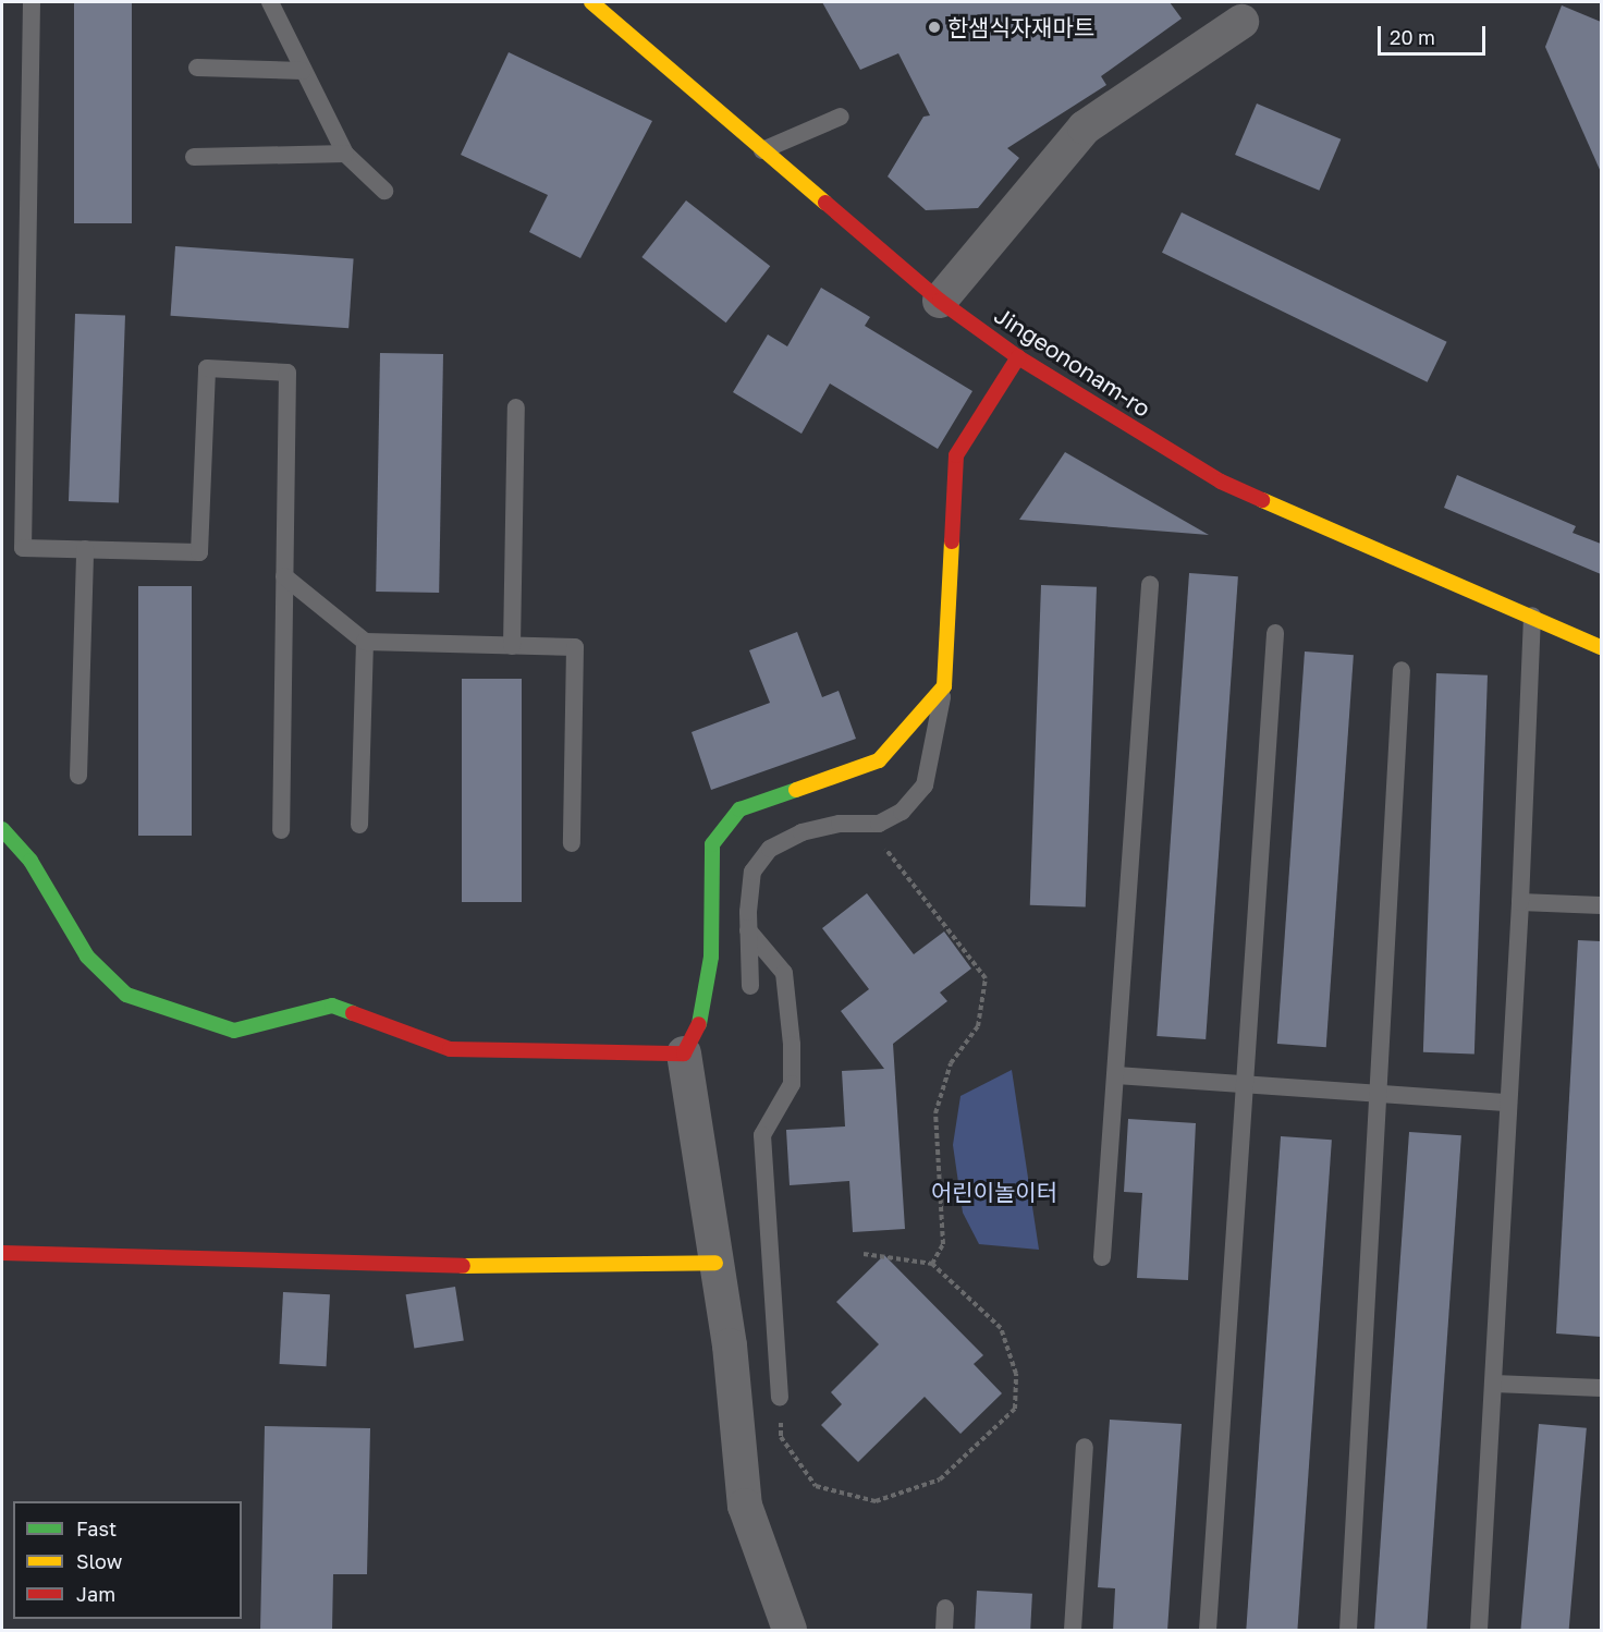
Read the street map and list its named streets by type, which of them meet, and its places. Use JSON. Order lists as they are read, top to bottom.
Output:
{
  "streets": {
    "street": ["Jingeononam-ro"]
  },
  "parks": ["어린이놀이터"],
  "places": ["한샘식자재마트"],
  "legend": ["Fast", "Slow", "Jam"],
  "scale_bar": "20 m"
}
